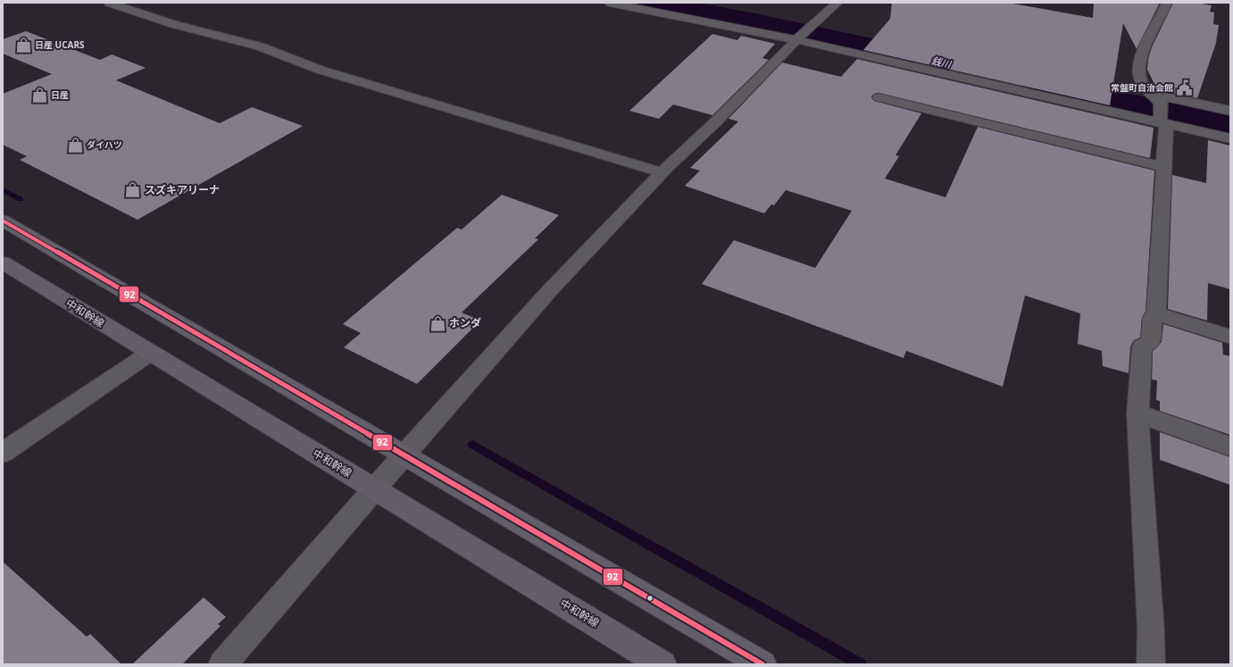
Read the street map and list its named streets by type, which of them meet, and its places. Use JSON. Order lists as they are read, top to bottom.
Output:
{
  "streets": {
    "main road": ["中和幹線"]
  },
  "water": ["銭川"],
  "places": {
    "shop": [
      "日産 UCARS",
      "日産",
      "ダイハツ",
      "スズキアリーナ",
      "ホンダ"
    ],
    "public building": ["常盤町自治会館"]
  },
  "lines": ["transit line 92"]
}
